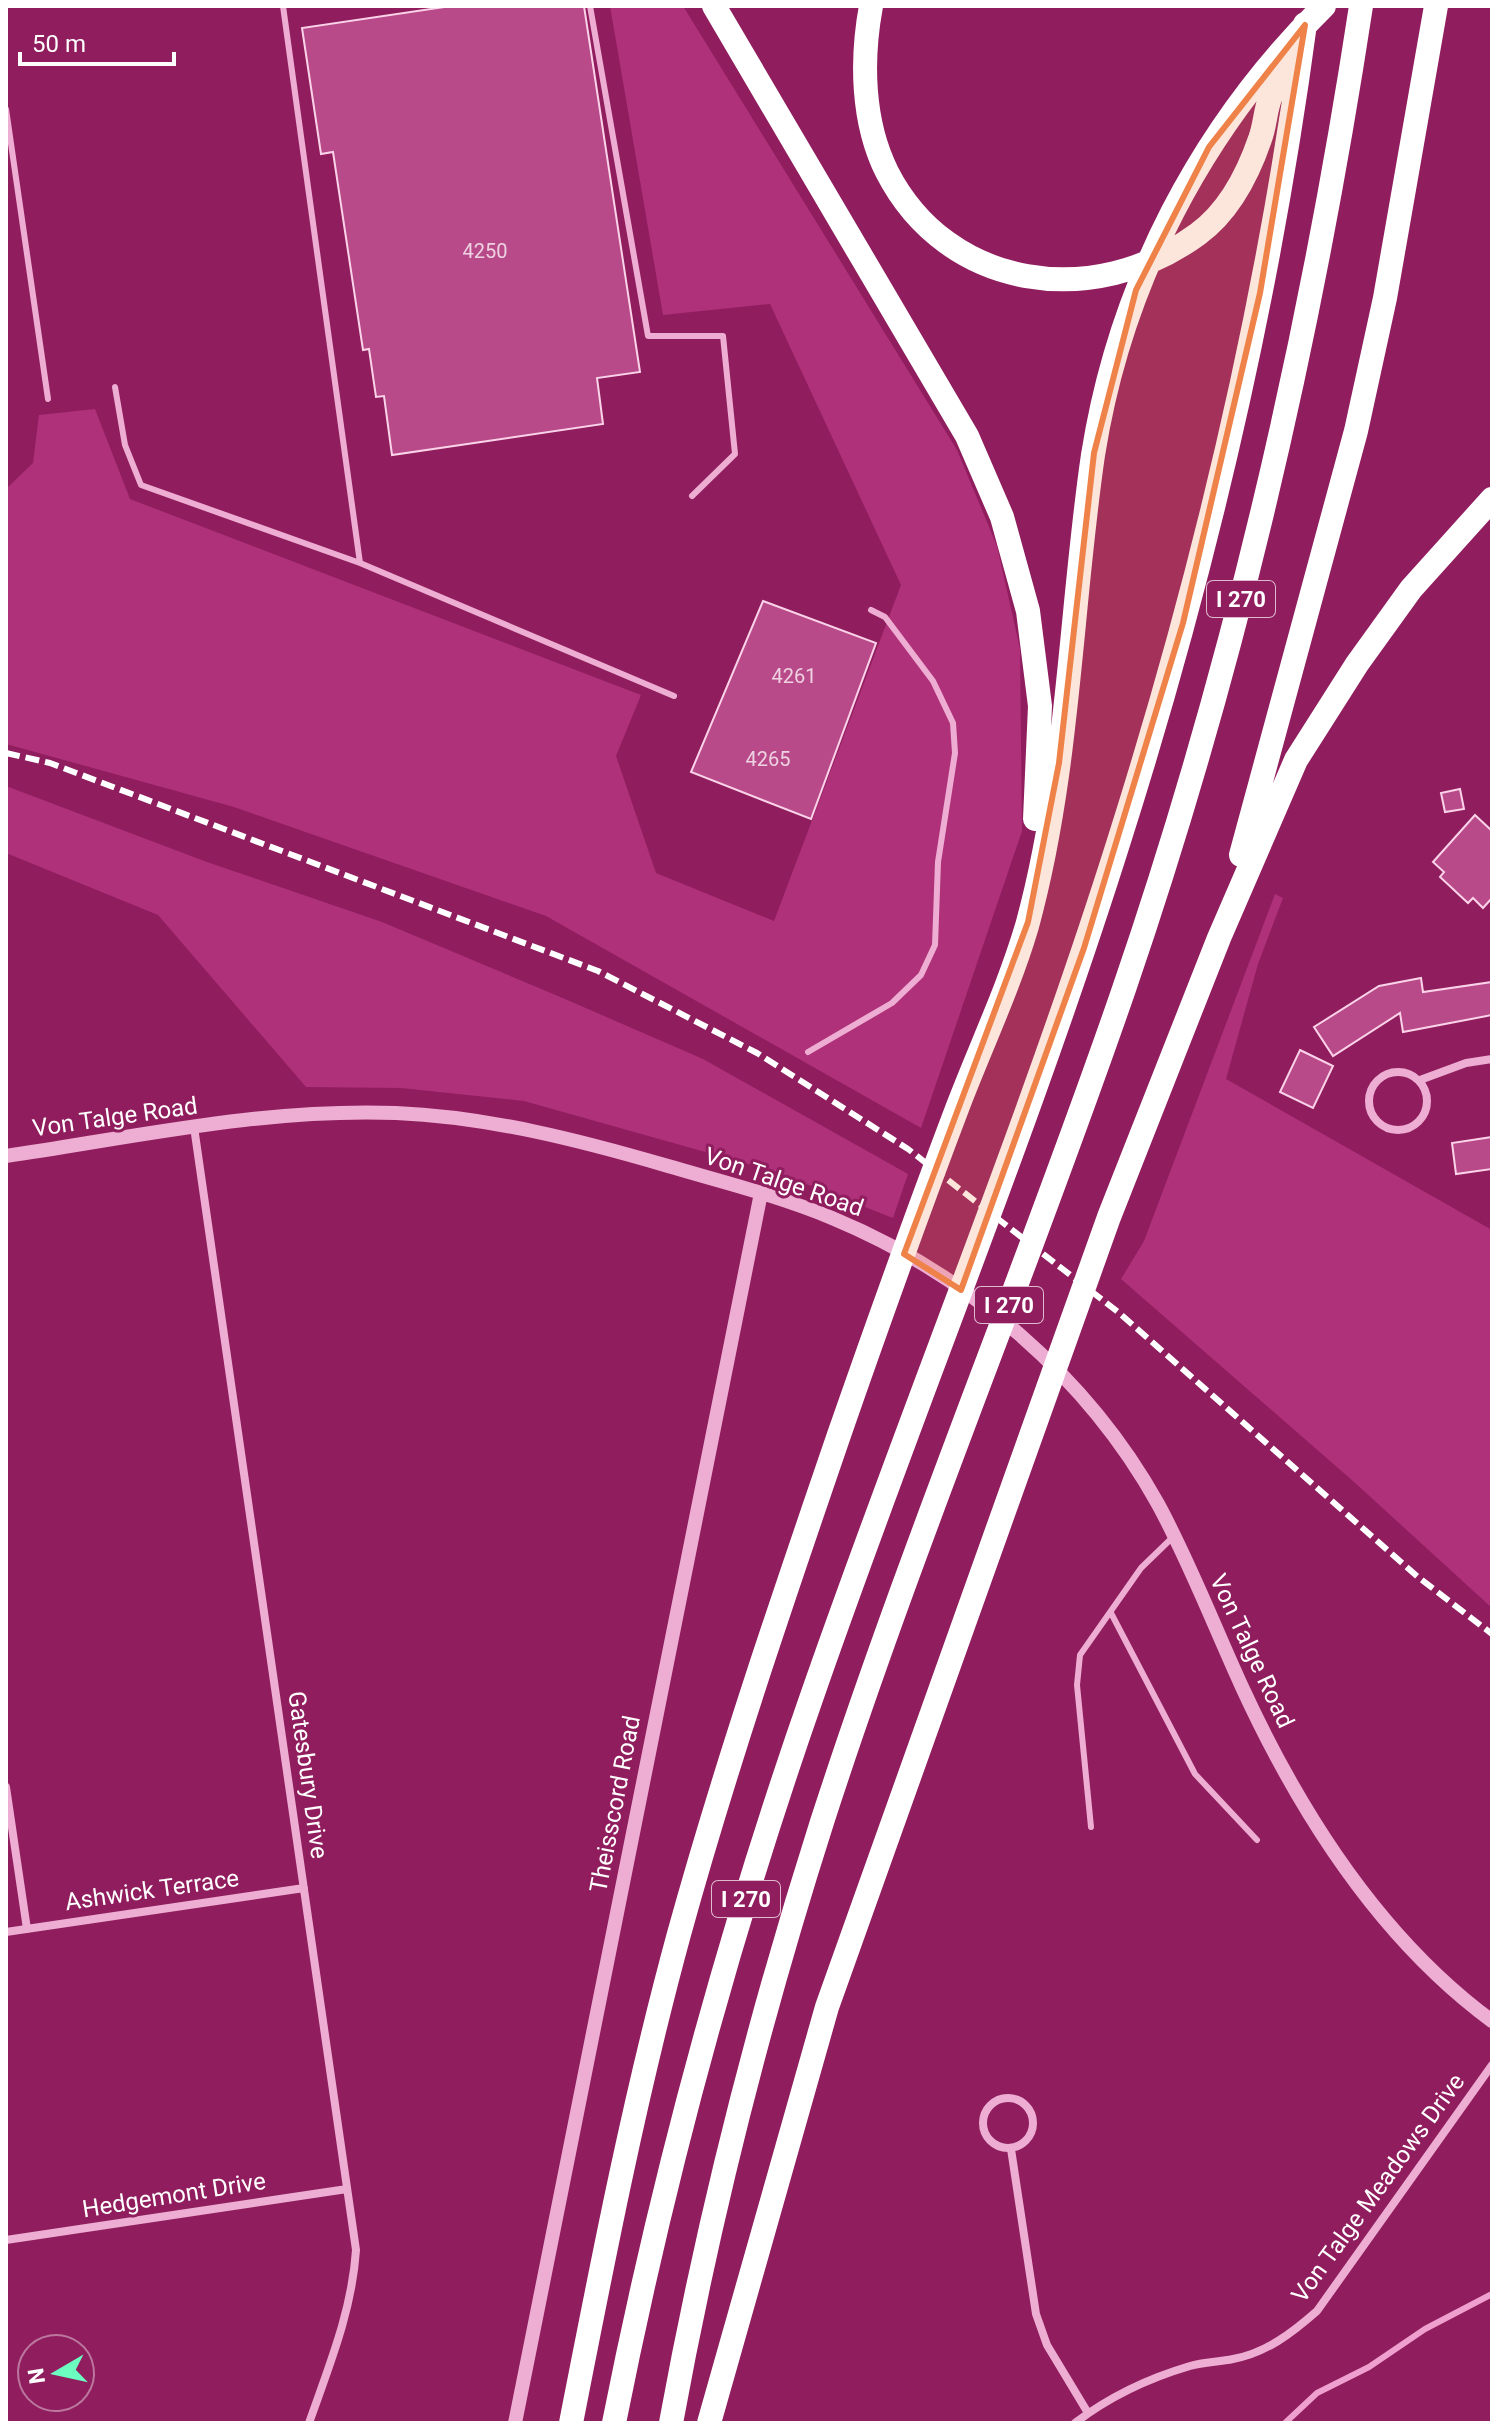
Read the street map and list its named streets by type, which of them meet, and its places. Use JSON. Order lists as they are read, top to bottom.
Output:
{
  "streets": {
    "highway": ["I 270"],
    "street": [
      "Von Talge Road",
      "Gatesbury Drive",
      "Theisscord Road",
      "Ashwick Terrace",
      "Von Talge Meadows Drive",
      "Hedgemont Drive"
    ]
  },
  "crossings": [
    ["Von Talge Road", "Gatesbury Drive"],
    ["Von Talge Road", "Theisscord Road"],
    ["Gatesbury Drive", "Ashwick Terrace"],
    ["Gatesbury Drive", "Hedgemont Drive"]
  ],
  "house_numbers": ["4250", "4261", "4265"],
  "scale_bar": "50 m",
  "north": "left"
}
